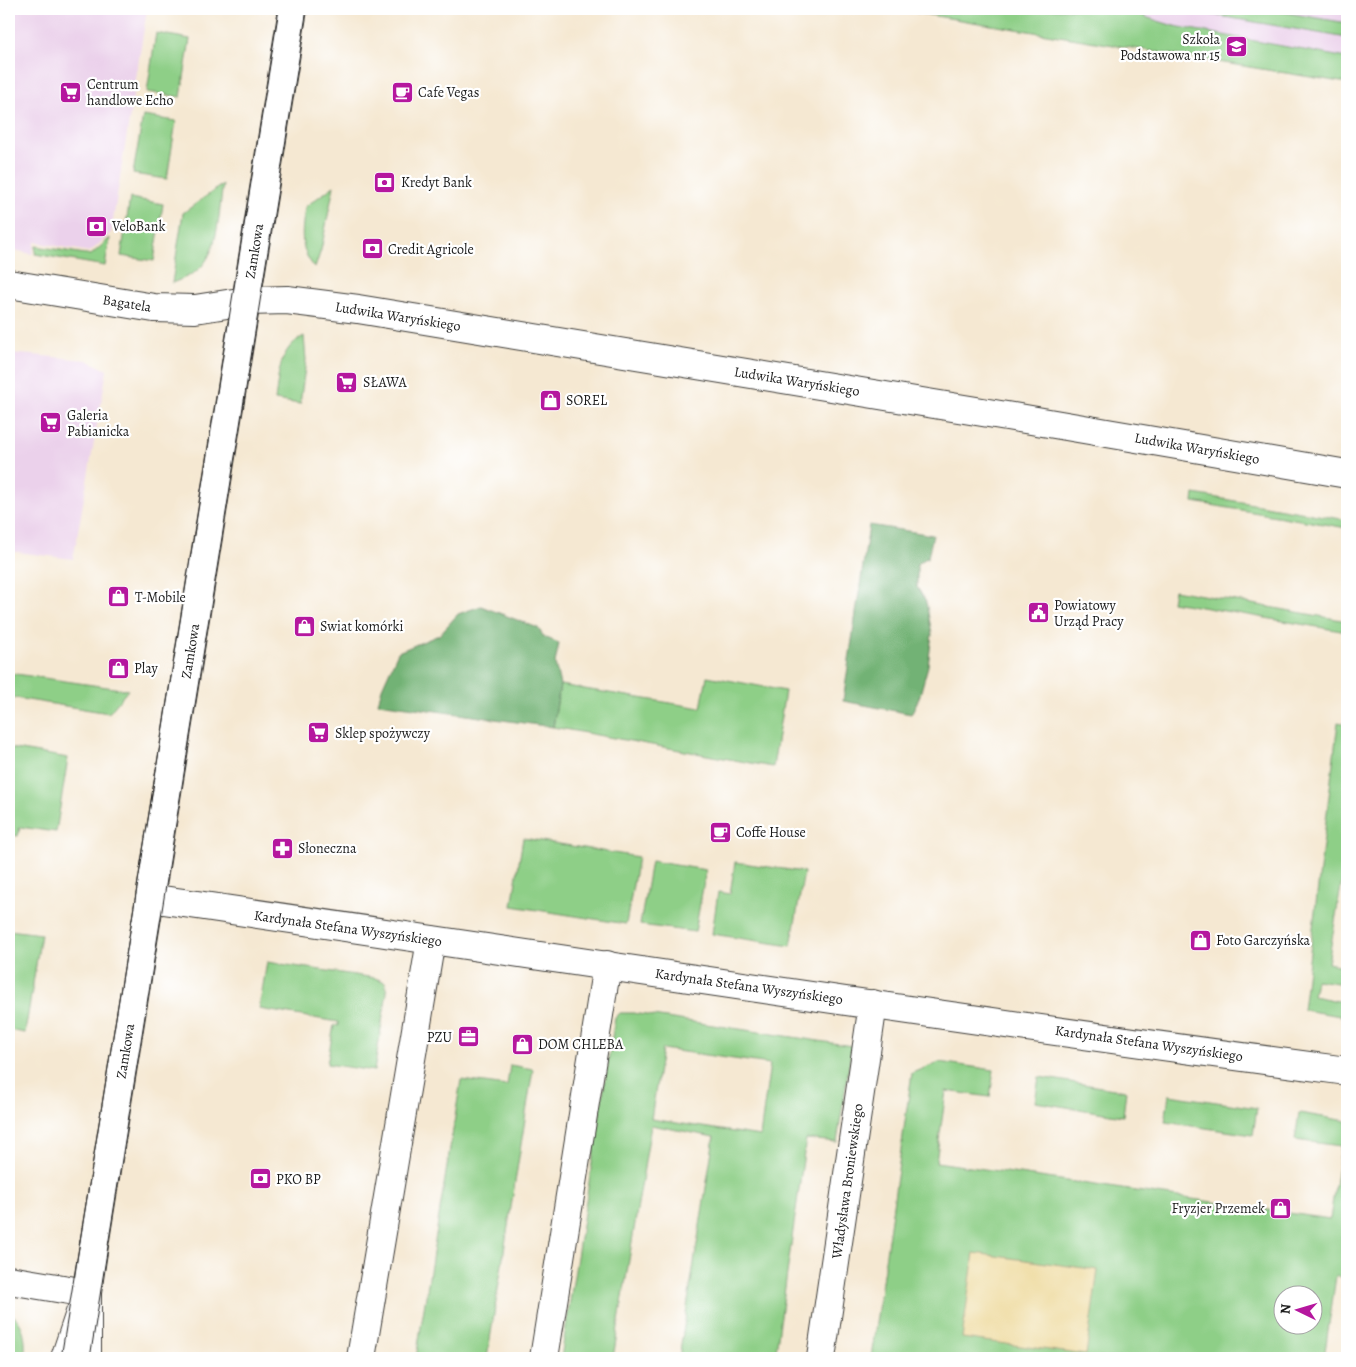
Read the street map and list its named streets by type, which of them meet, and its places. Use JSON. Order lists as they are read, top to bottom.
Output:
{
  "streets": {
    "street": [
      "Zamkowa",
      "Bagatela",
      "Ludwika Waryńskiego",
      "Kardynała Stefana Wyszyńskiego",
      "Władysława Broniewskiego"
    ]
  },
  "crossings": [
    ["Zamkowa", "Bagatela"],
    ["Zamkowa", "Ludwika Waryńskiego"],
    ["Zamkowa", "Kardynała Stefana Wyszyńskiego"],
    ["Bagatela", "Ludwika Waryńskiego"],
    ["Kardynała Stefana Wyszyńskiego", "Władysława Broniewskiego"]
  ],
  "places": {
    "school or university": ["Szkoła Podstawowa nr 15"],
    "supermarket": [
      "Centrum handlowe Echo",
      "SŁAWA",
      "Galeria Pabianicka",
      "Sklep spożywczy"
    ],
    "cafe": ["Cafe Vegas", "Coffe House"],
    "bank": [
      "Kredyt Bank",
      "VeloBank",
      "Credit Agricole",
      "PKO BP"
    ],
    "shop": [
      "SOREL",
      "T-Mobile",
      "Swiat komórki",
      "Play",
      "Foto Garczyńska",
      "DOM CHLEBA",
      "Fryzjer Przemek"
    ],
    "public building": ["Powiatowy Urząd Pracy"],
    "pharmacy": ["Słoneczna"],
    "office": ["PZU"]
  },
  "north": "left"
}
